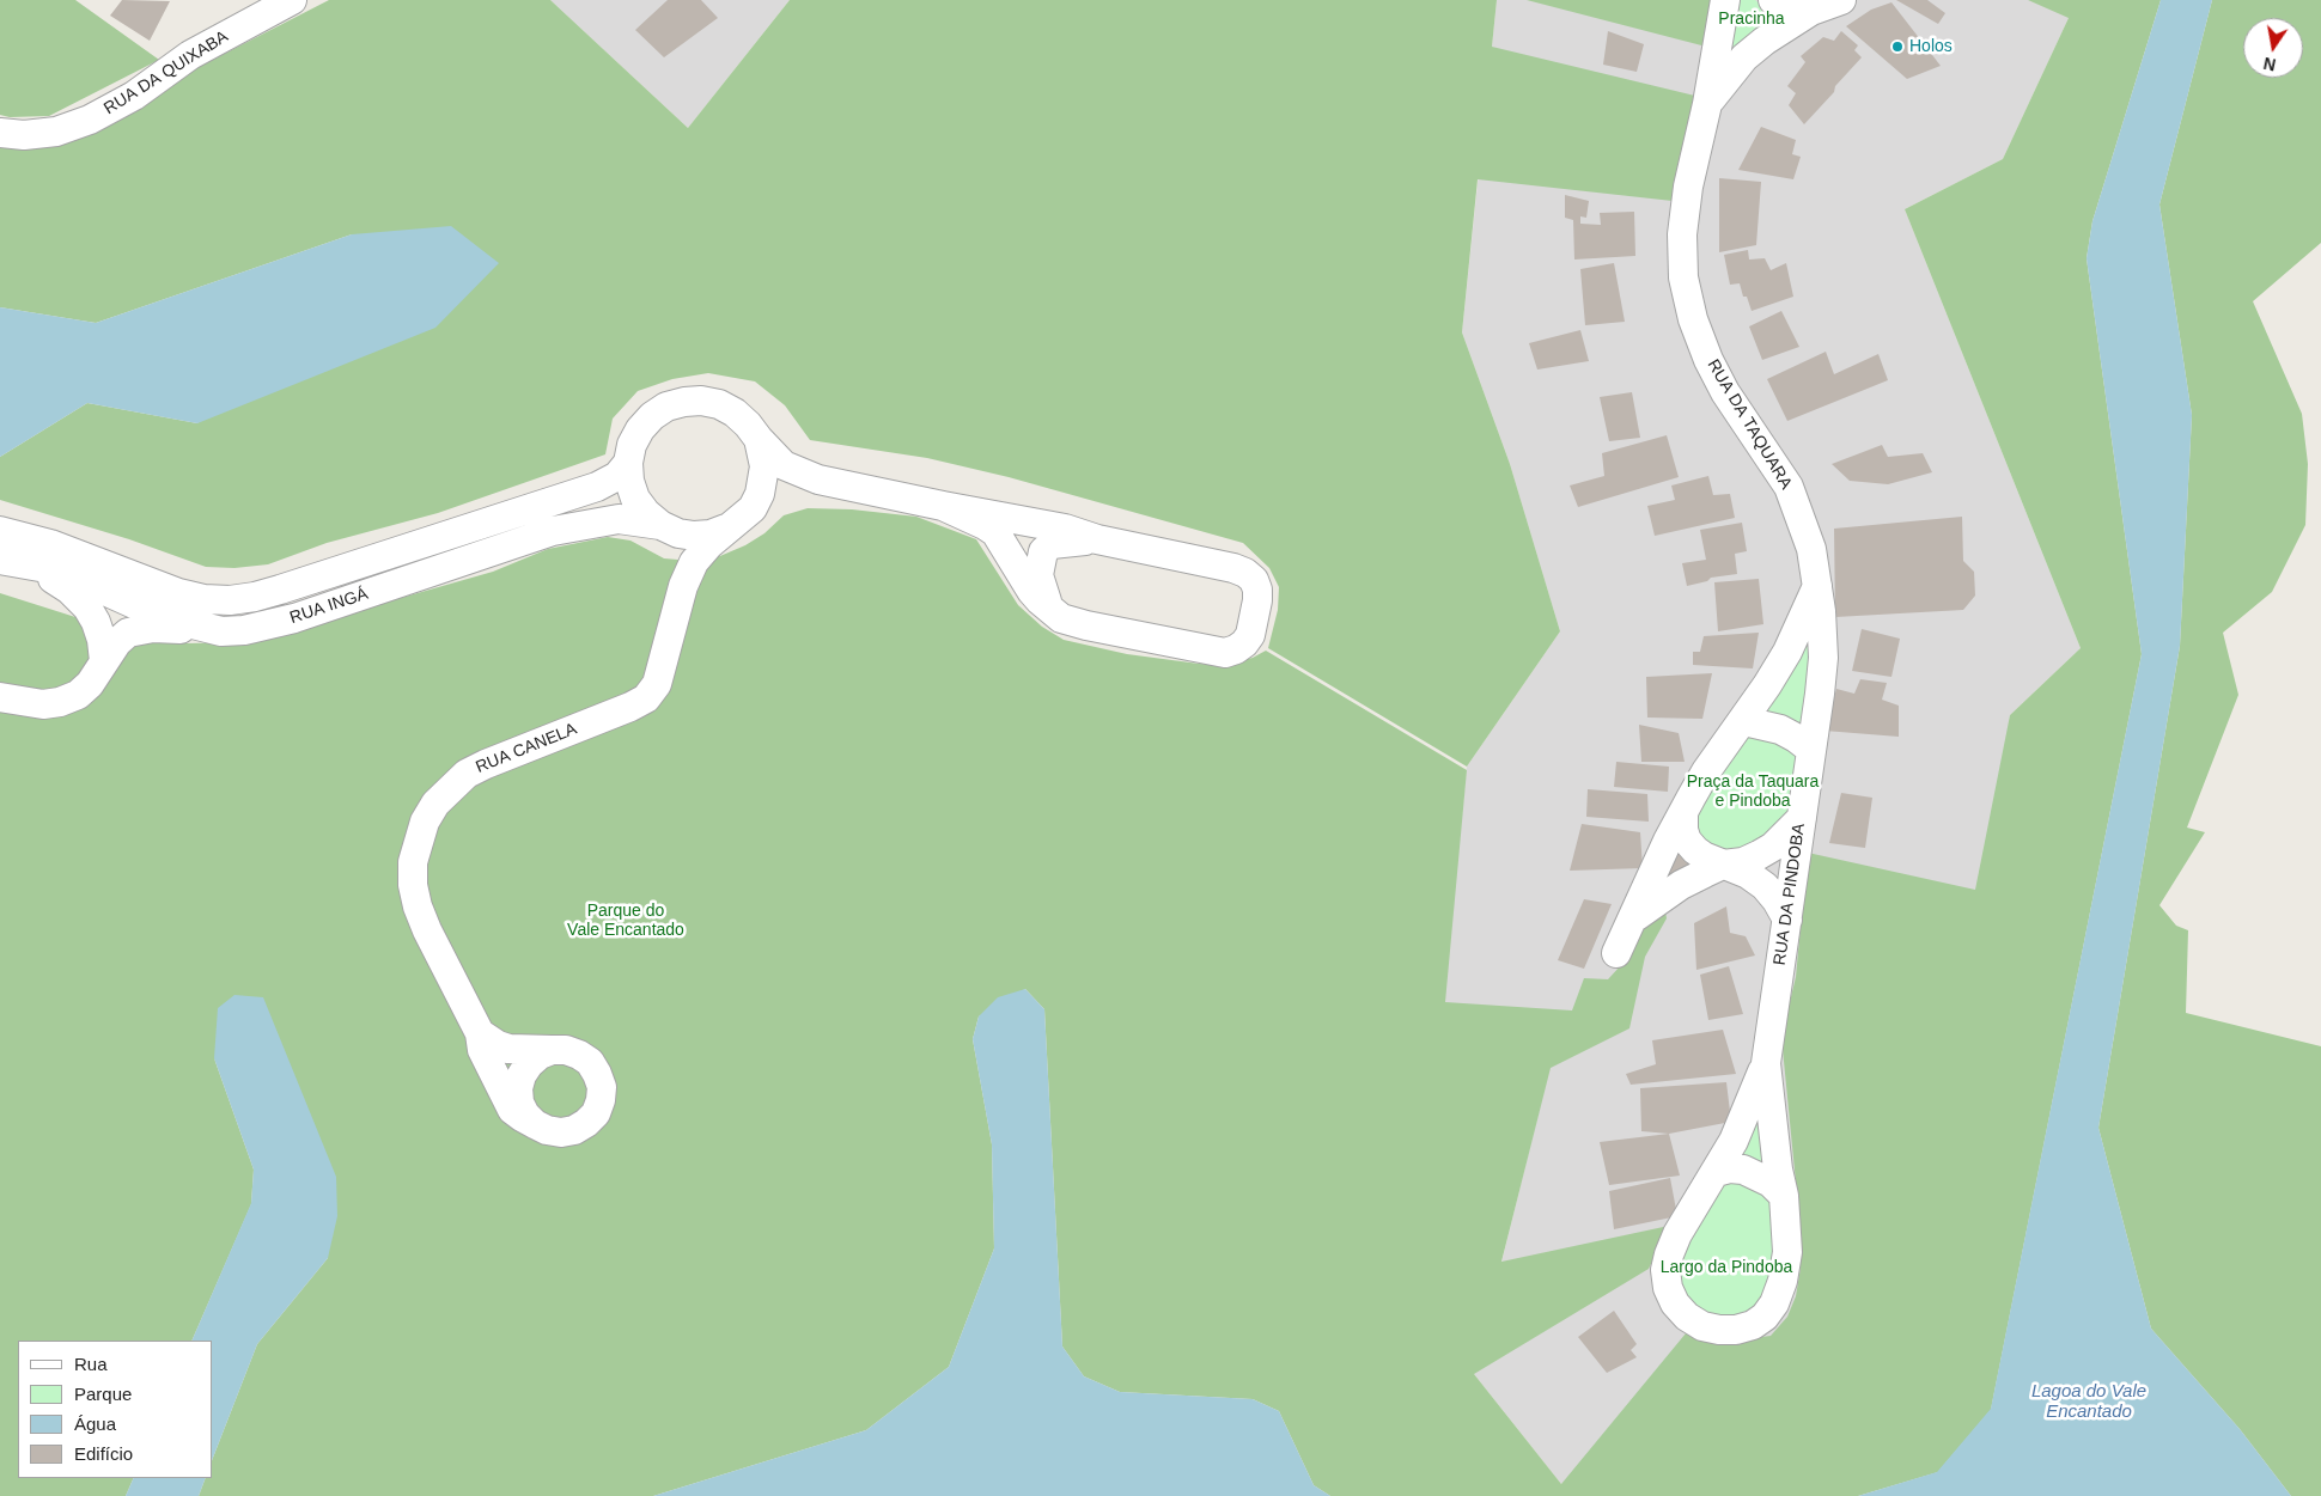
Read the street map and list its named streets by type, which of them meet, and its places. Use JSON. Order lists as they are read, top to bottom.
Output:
{
  "streets": {
    "street": [
      "RUA DA QUIXABA",
      "RUA DA TAQUARA",
      "RUA INGÁ",
      "RUA CANELA",
      "RUA DA PINDOBA"
    ]
  },
  "crossings": [
    ["RUA DA TAQUARA", "RUA DA PINDOBA"],
    ["RUA INGÁ", "RUA CANELA"]
  ],
  "water": ["Lagoa do Vale Encantado"],
  "parks": [
    "Pracinha",
    "Praça da Taquara e Pindoba",
    "Parque do Vale Encantado",
    "Largo da Pindoba"
  ],
  "places": ["Holos"],
  "legend": [
    "Rua",
    "Parque",
    "Água",
    "Edifício"
  ],
  "north": "bottom"
}
